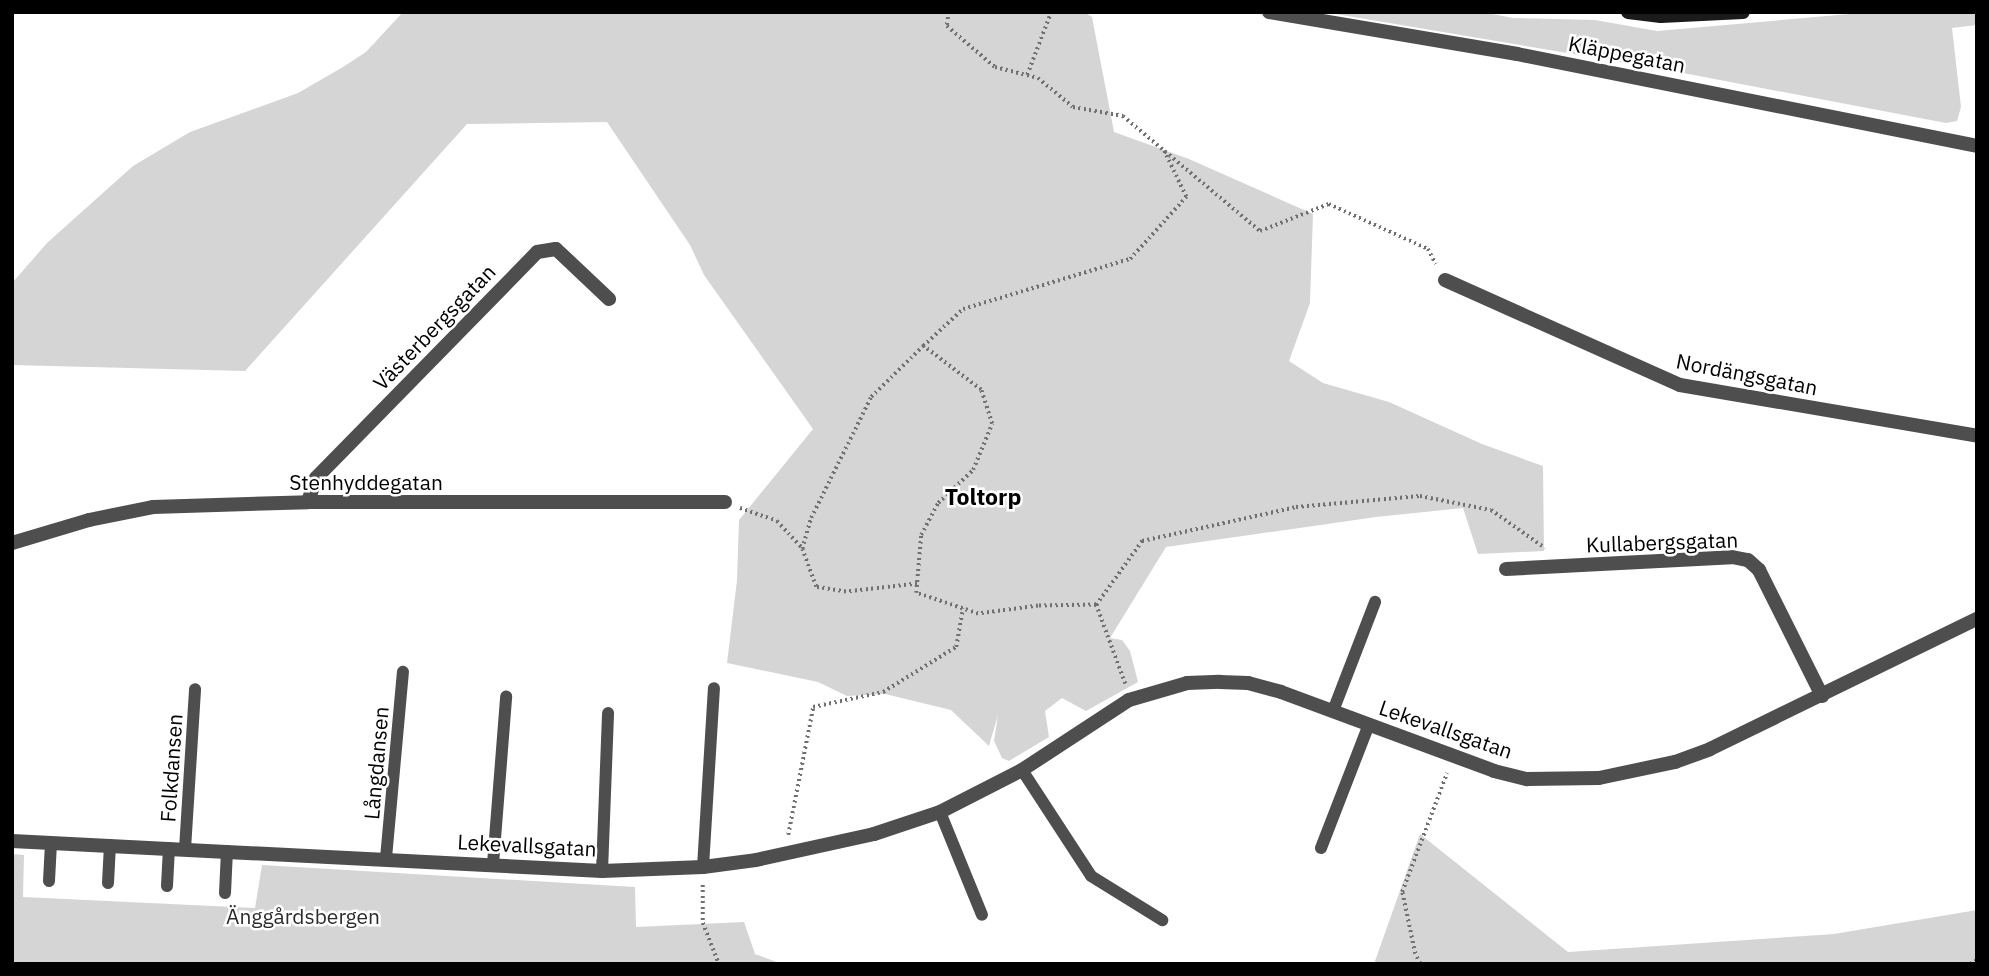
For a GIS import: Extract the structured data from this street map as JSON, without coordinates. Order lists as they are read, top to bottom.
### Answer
{
  "streets": {
    "street": [
      "Kläppegatan",
      "Västerbergsgatan",
      "Nordängsgatan",
      "Stenhyddegatan",
      "Kullabergsgatan",
      "Lekevallsgatan"
    ],
    "lane": ["Långdansen", "Folkdansen"]
  },
  "crossings": [
    ["Västerbergsgatan", "Stenhyddegatan"],
    ["Kullabergsgatan", "Lekevallsgatan"],
    ["Lekevallsgatan", "Långdansen"],
    ["Lekevallsgatan", "Folkdansen"]
  ],
  "districts": ["Toltorp"],
  "parks": ["Änggårdsbergen"]
}
